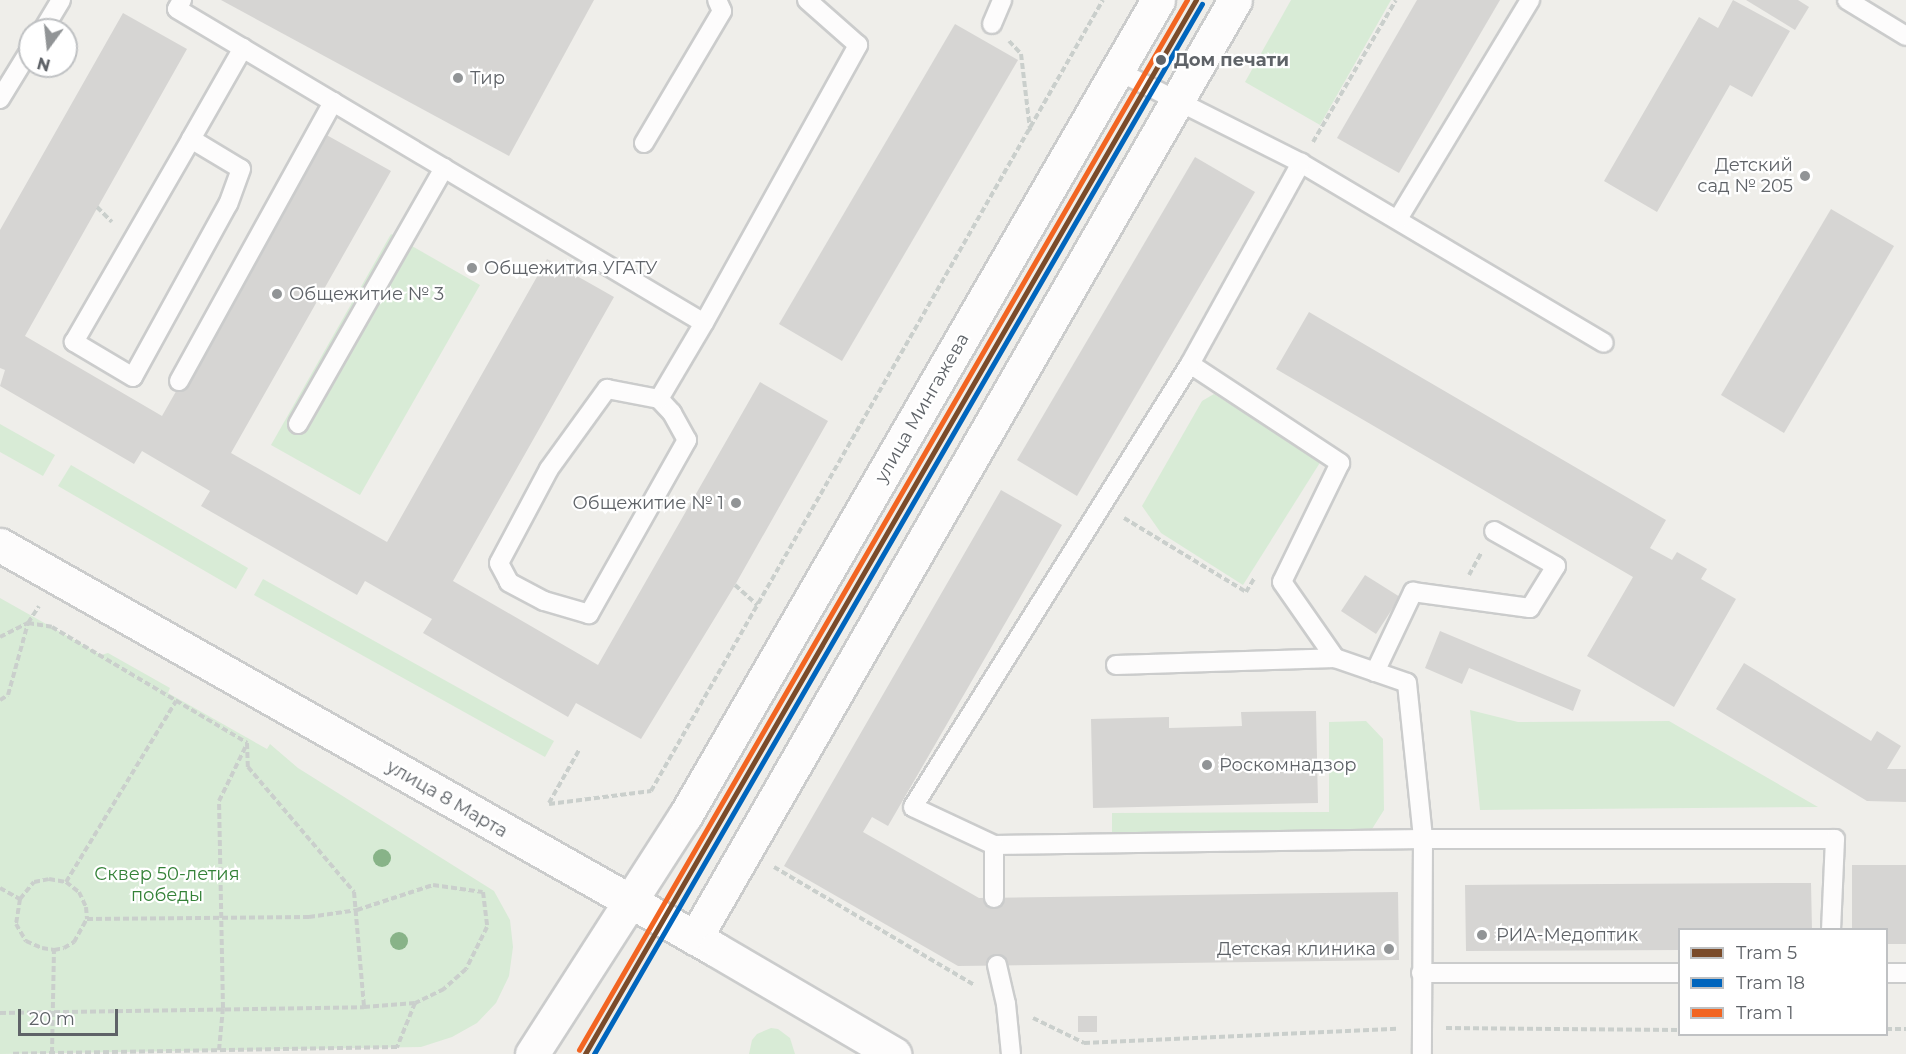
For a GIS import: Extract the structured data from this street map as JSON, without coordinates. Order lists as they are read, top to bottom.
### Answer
{
  "streets": {
    "street": ["улица Мингажева", "улица 8 Марта"]
  },
  "crossings": [
    ["улица Мингажева", "улица 8 Марта"]
  ],
  "parks": ["Сквер 50-летия победы"],
  "places": [
    "Дом печати",
    "Тир",
    "Детский сад № 205",
    "Общежития УГАТУ",
    "Общежитие № 3",
    "Общежитие № 1",
    "Роскомнадзор",
    "РИА-Медоптик",
    "Детская клиника"
  ],
  "lines": ["tram line 5", "tram line 1", "tram line 18"],
  "legend": ["Tram 5", "Tram 18", "Tram 1"],
  "scale_bar": "20 m",
  "north": "bottom"
}
